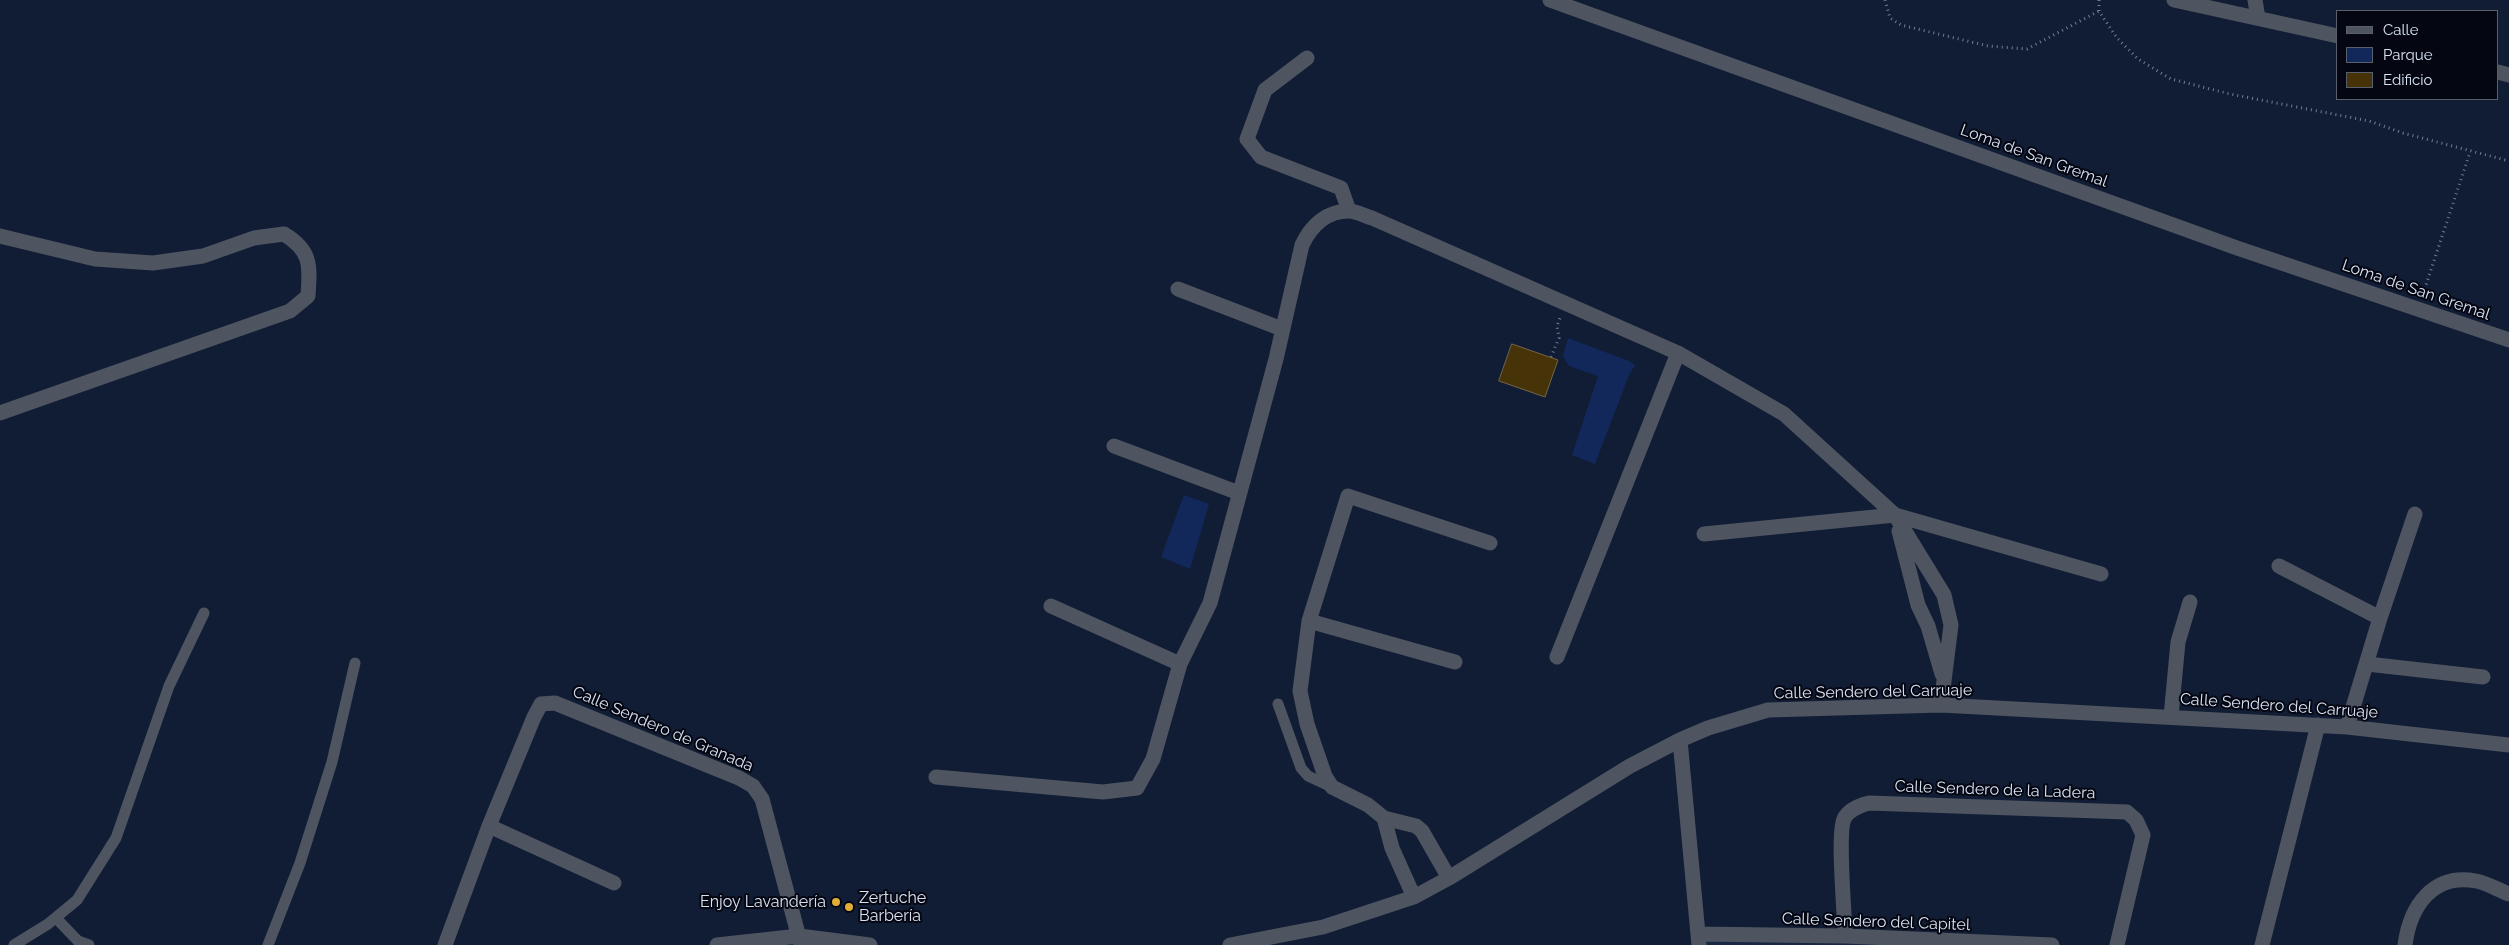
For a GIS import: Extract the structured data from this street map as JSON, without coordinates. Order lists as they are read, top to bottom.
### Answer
{
  "streets": {
    "street": [
      "Loma de San Gremal",
      "Calle Sendero del Carruaje",
      "Calle Sendero de Granada",
      "Calle Sendero de la Ladera",
      "Calle Sendero del Capitel"
    ]
  },
  "crossings": [
    ["Calle Sendero de la Ladera", "Calle Sendero del Capitel"]
  ],
  "places": ["Enjoy Lavandería", "Zertuche Barbería"],
  "legend": ["Calle", "Parque", "Edificio"]
}
